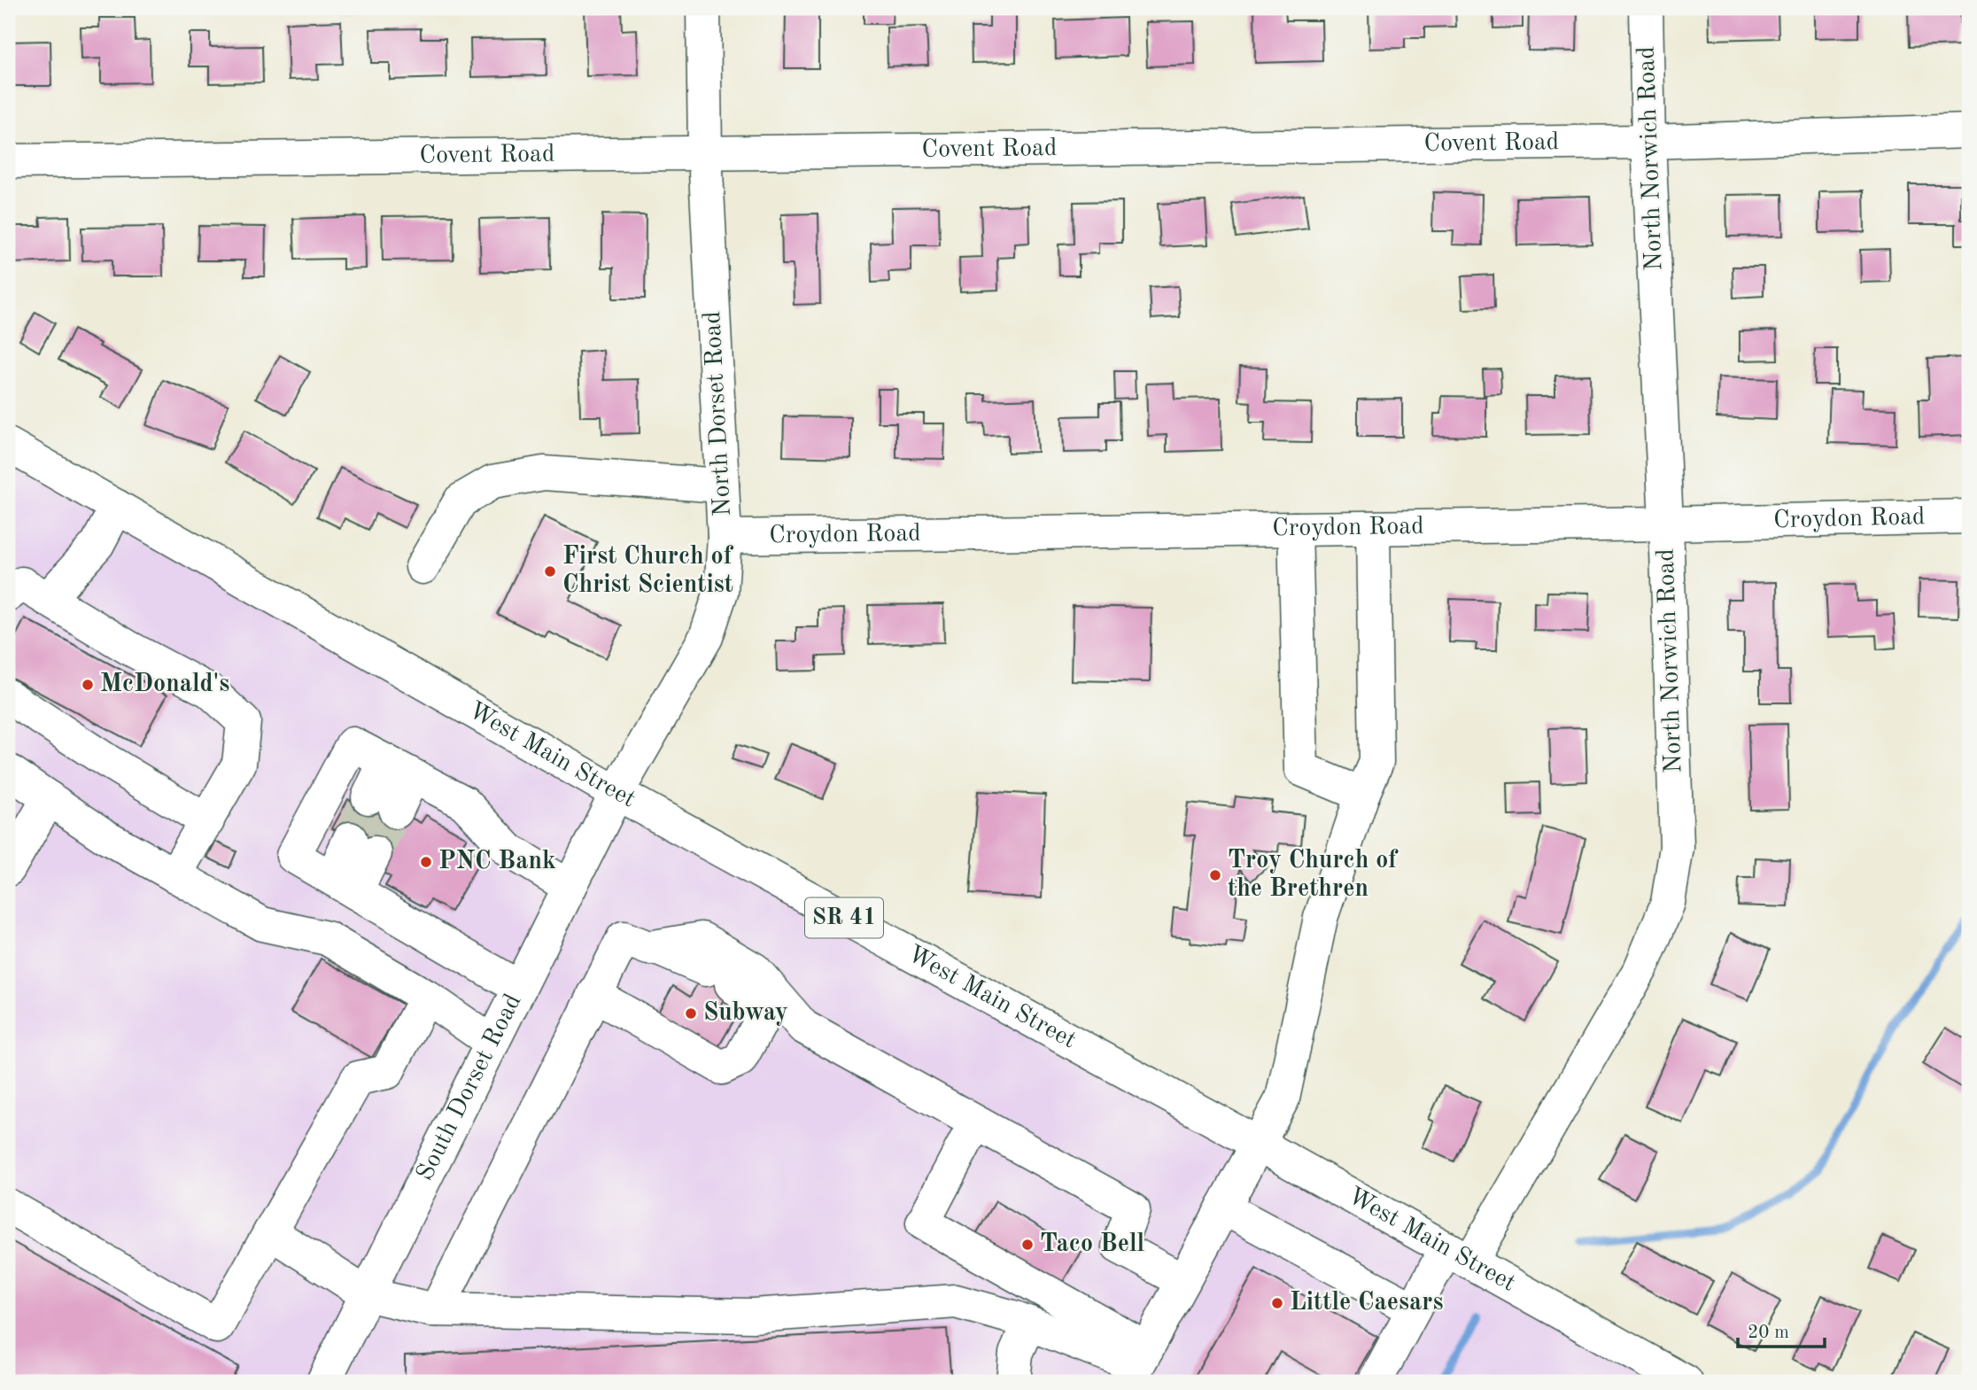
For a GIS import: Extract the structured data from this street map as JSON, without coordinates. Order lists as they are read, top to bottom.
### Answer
{
  "streets": {
    "street": [
      "Covent Road",
      "North Norwich Road",
      "North Dorset Road",
      "Croydon Road",
      "West Main Street",
      "SR 41",
      "South Dorset Road"
    ]
  },
  "crossings": [
    ["Covent Road", "North Norwich Road"],
    ["Covent Road", "North Dorset Road"],
    ["North Norwich Road", "Croydon Road"],
    ["North Norwich Road", "West Main Street"],
    ["North Dorset Road", "Croydon Road"],
    ["North Dorset Road", "West Main Street"],
    ["North Dorset Road", "South Dorset Road"],
    ["West Main Street", "South Dorset Road"]
  ],
  "places": [
    "First Church of Christ Scientist",
    "McDonald's",
    "PNC Bank",
    "Troy Church of the Brethren",
    "Subway",
    "Taco Bell",
    "Little Caesars"
  ],
  "scale_bar": "20 m"
}
